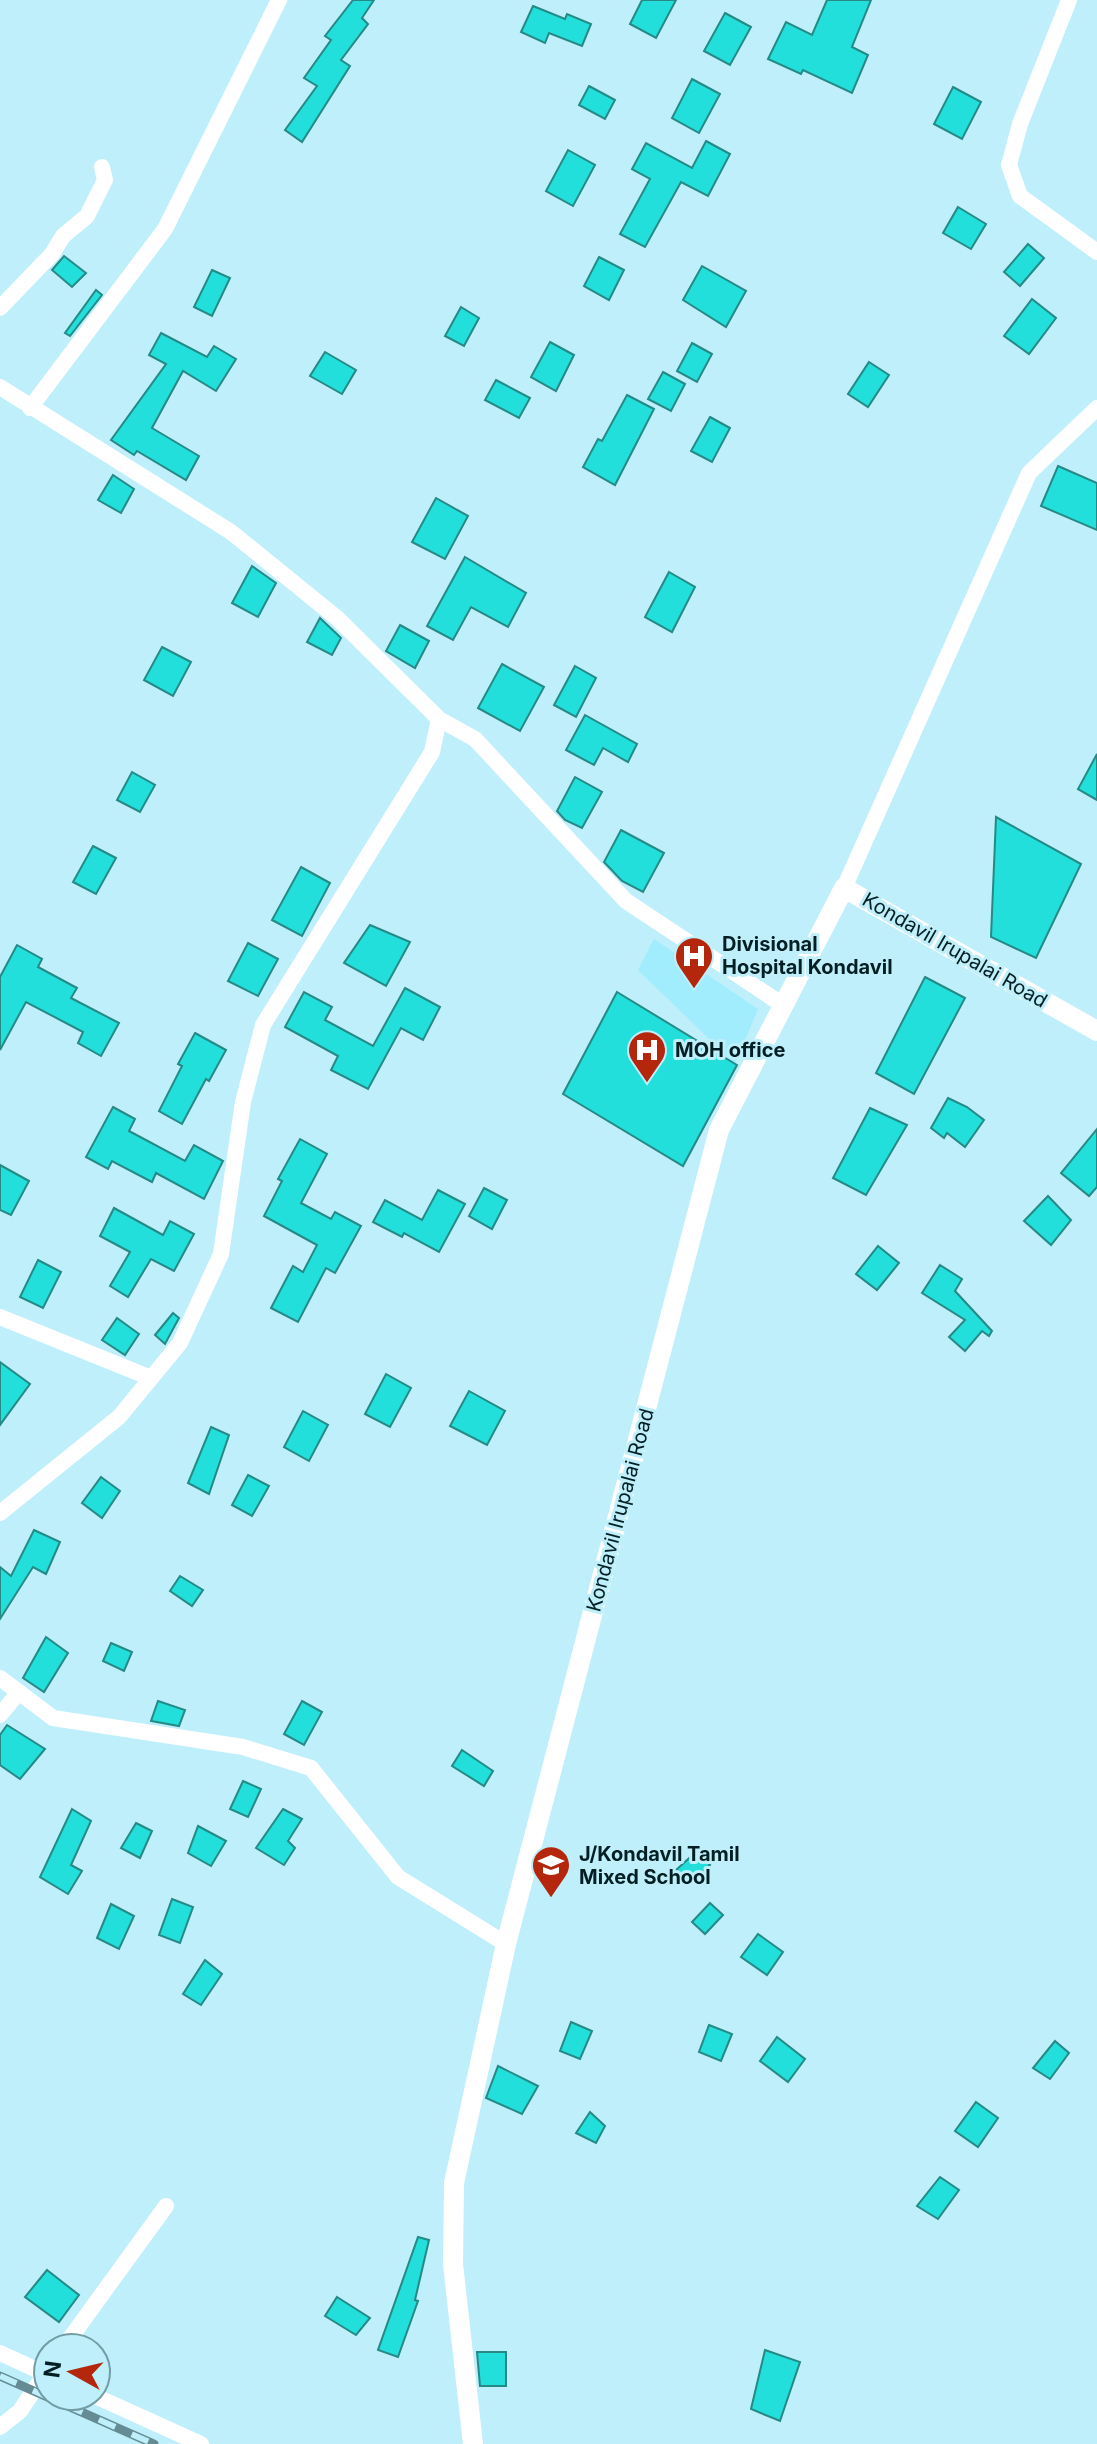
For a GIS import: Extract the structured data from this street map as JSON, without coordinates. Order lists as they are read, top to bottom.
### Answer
{
  "streets": {
    "street": ["Kondavil Irupalai Road"]
  },
  "places": {
    "hospital": ["Divisional Hospital Kondavil", "MOH office"],
    "school or university": ["J/Kondavil Tamil Mixed School"]
  },
  "north": "left"
}
